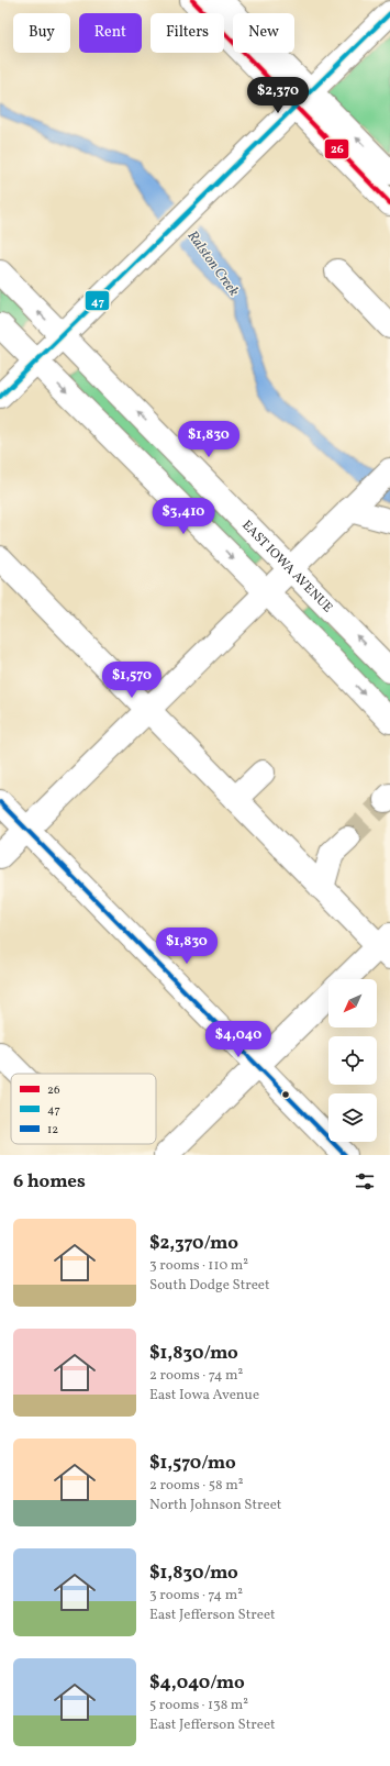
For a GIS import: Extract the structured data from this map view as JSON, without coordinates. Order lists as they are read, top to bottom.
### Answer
{
  "streets": {
    "street": ["EAST IOWA AVENUE"]
  },
  "water": ["Ralston Creek"],
  "lines": ["transit line 26", "transit line 47", "transit line 12"],
  "legend": ["26", "47", "12"],
  "north": "bottom left",
  "page": {
    "chip": [
      "Buy",
      "Rent",
      "Filters",
      "New"
    ],
    "price": [
      "$2,370",
      "$1,830",
      "$3,410",
      "$1,570",
      "$1,830",
      "$4,040"
    ],
    "heading": "6 homes",
    "list": [
      {
        "name": "$2,370/mo",
        "note": "3 rooms · 110 m² · South Dodge Street"
      },
      {
        "name": "$1,830/mo",
        "note": "2 rooms · 74 m² · East Iowa Avenue"
      },
      {
        "name": "$1,570/mo",
        "note": "2 rooms · 58 m² · North Johnson Street"
      },
      {
        "name": "$1,830/mo",
        "note": "3 rooms · 74 m² · East Jefferson Street"
      },
      {
        "name": "$4,040/mo",
        "note": "5 rooms · 138 m² · East Jefferson Street"
      }
    ]
  }
}
